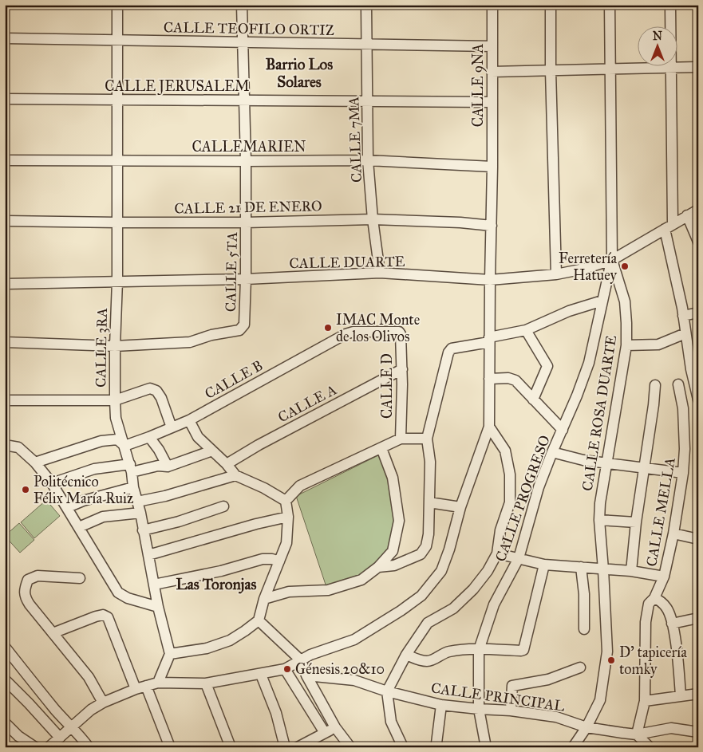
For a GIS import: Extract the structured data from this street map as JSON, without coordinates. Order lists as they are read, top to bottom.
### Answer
{
  "streets": {
    "street": [
      "CALLE TEOFILO ORTIZ",
      "CALLE 9NA",
      "CALLE JERUSALEM",
      "CALLE 7MA",
      "CALLEMARIEN",
      "CALLE 21 DE ENERO",
      "CALLE DUARTE",
      "CALLE 5TA",
      "CALLE 3RA",
      "CALLE B",
      "CALLE D",
      "CALLE A",
      "CALLE ROSA DUARTE",
      "CALLE PROGRESO",
      "CALLE MELLA",
      "CALLE PRINCIPAL"
    ]
  },
  "crossings": [
    ["CALLE TEOFILO ORTIZ", "CALLE 9NA"],
    ["CALLE TEOFILO ORTIZ", "CALLE 7MA"],
    ["CALLE TEOFILO ORTIZ", "CALLE 5TA"],
    ["CALLE TEOFILO ORTIZ", "CALLE 3RA"],
    ["CALLE 9NA", "CALLE JERUSALEM"],
    ["CALLE 9NA", "CALLEMARIEN"],
    ["CALLE 9NA", "CALLE 21 DE ENERO"],
    ["CALLE 9NA", "CALLE DUARTE"],
    ["CALLE JERUSALEM", "CALLE 7MA"],
    ["CALLE JERUSALEM", "CALLE 5TA"],
    ["CALLE JERUSALEM", "CALLE 3RA"],
    ["CALLE 7MA", "CALLEMARIEN"],
    ["CALLE 7MA", "CALLE 21 DE ENERO"],
    ["CALLE 7MA", "CALLE DUARTE"],
    ["CALLEMARIEN", "CALLE 5TA"],
    ["CALLEMARIEN", "CALLE 3RA"],
    ["CALLE 21 DE ENERO", "CALLE 5TA"],
    ["CALLE 21 DE ENERO", "CALLE 3RA"],
    ["CALLE DUARTE", "CALLE 5TA"],
    ["CALLE DUARTE", "CALLE 3RA"],
    ["CALLE DUARTE", "CALLE ROSA DUARTE"],
    ["CALLE DUARTE", "CALLE PROGRESO"],
    ["CALLE 5TA", "CALLE 3RA"],
    ["CALLE 3RA", "CALLE B"],
    ["CALLE B", "CALLE D"],
    ["CALLE D", "CALLE A"],
    ["CALLE ROSA DUARTE", "CALLE PROGRESO"],
    ["CALLE ROSA DUARTE", "CALLE PRINCIPAL"],
    ["CALLE PROGRESO", "CALLE PRINCIPAL"],
    ["CALLE MELLA", "CALLE PRINCIPAL"]
  ],
  "districts": ["Barrio Los Solares", "Las Toronjas"],
  "places": [
    "Ferretería Hatuey",
    "IMAC Monte de los Olivos",
    "Politécnico Félix María Ruiz",
    "D' tapicería tomky",
    "Génesis 20&10"
  ],
  "north": "top"
}
